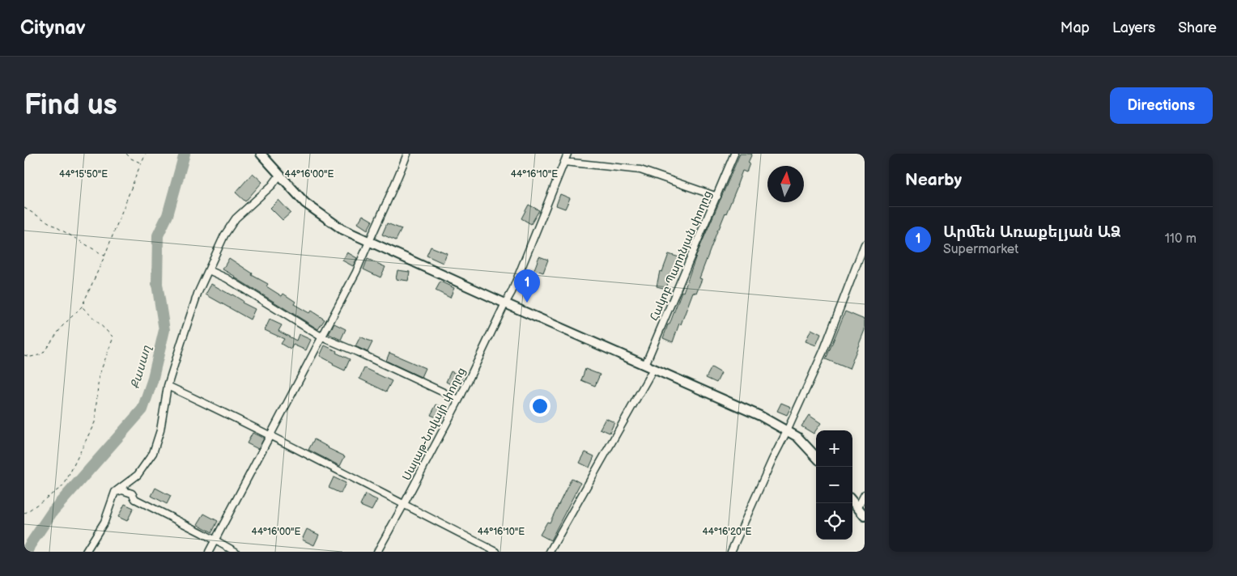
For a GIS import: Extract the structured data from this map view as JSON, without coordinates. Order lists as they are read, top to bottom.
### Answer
{
  "streets": {
    "street": ["Հակոբ Պարոնյան փողոց", "Սայաթ-Նովայի փողոց"]
  },
  "water": ["Քասաղ"],
  "north": "top",
  "page": {
    "header": "Citynav",
    "nav": ["Map", "Layers", "Share"],
    "buttons": "Directions",
    "title": "Find us",
    "heading": "Nearby",
    "list": [
      {
        "mark": "1",
        "name": "Արմեն Առաքելյան ԱՁ",
        "note": "Supermarket",
        "value": "110 m"
      }
    ],
    "pins": "1",
    "map_buttons": ["+", "−"]
  },
  "coordinates": [
    "44°15'50\"E",
    "44°16'00\"E",
    "44°16'10\"E",
    "44°16'20\"E"
  ]
}
